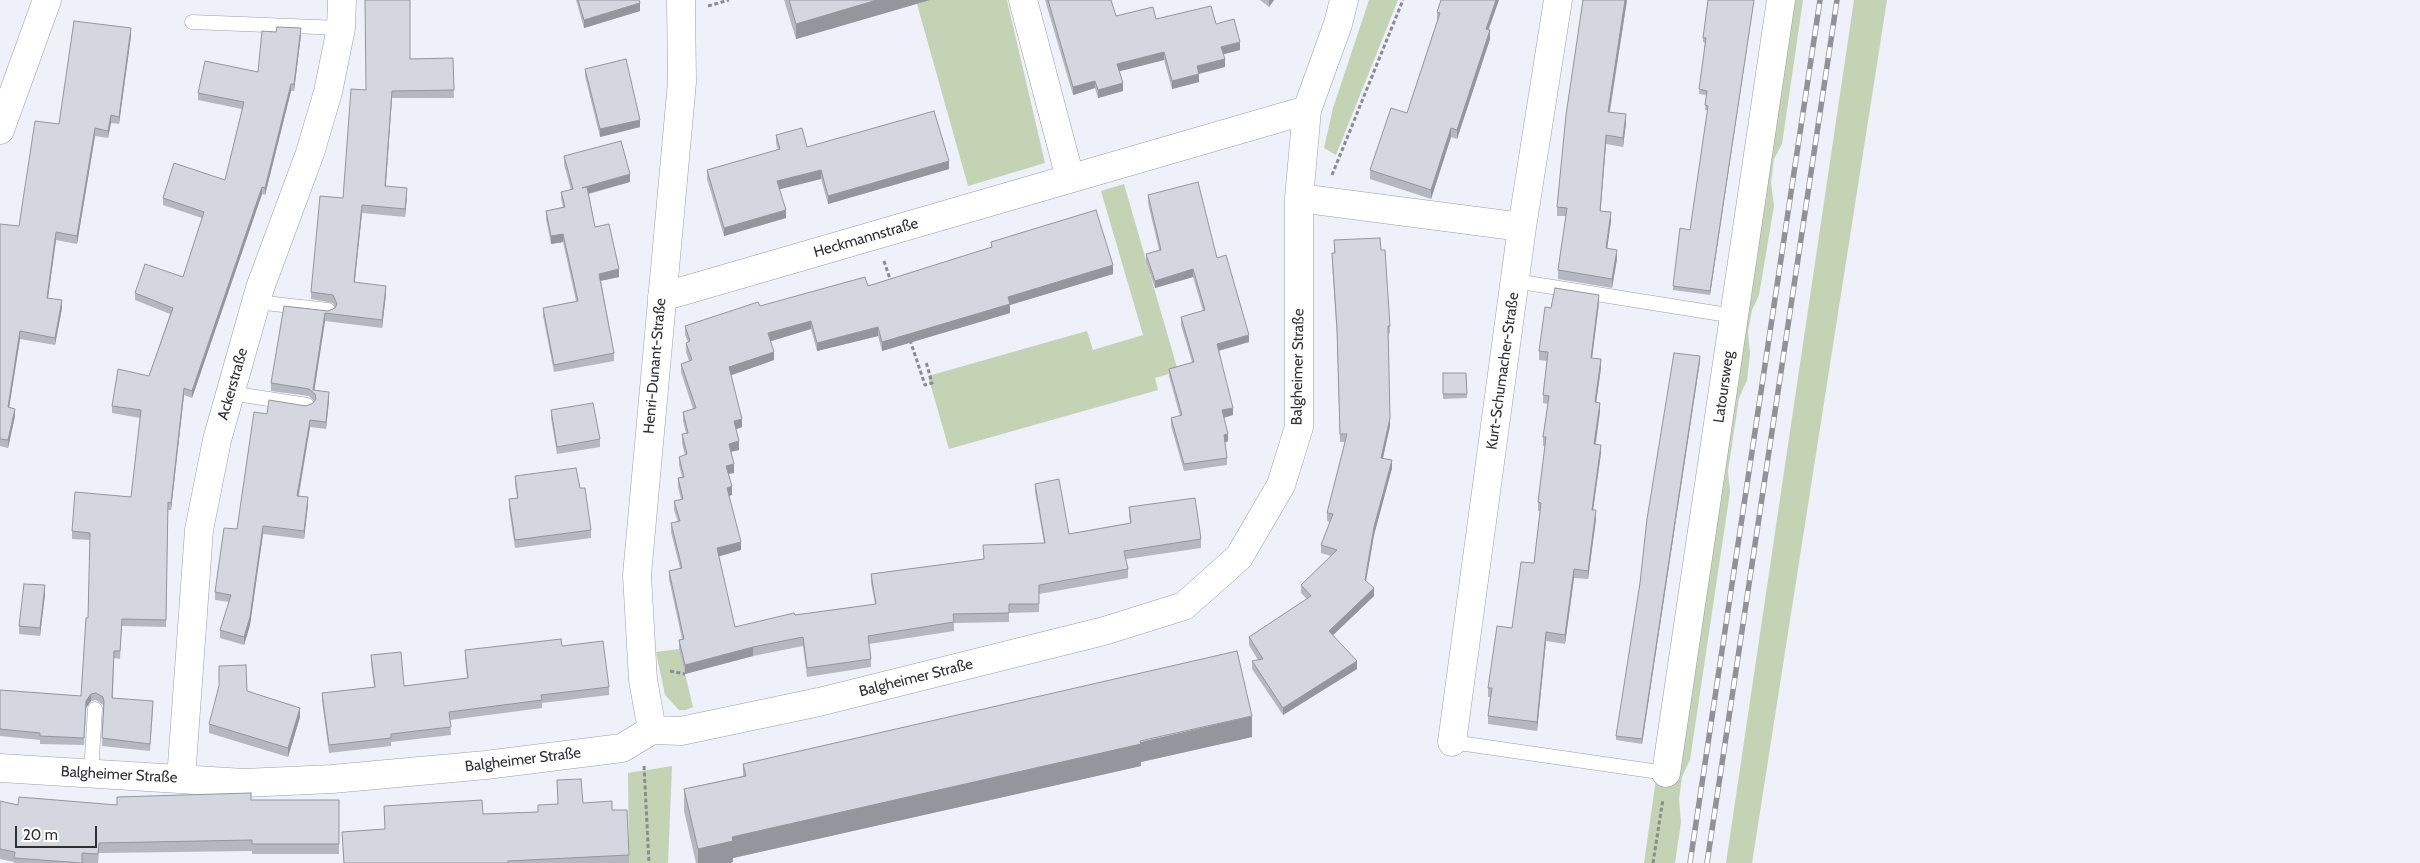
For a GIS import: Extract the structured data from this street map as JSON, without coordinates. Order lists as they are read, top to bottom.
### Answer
{
  "streets": {
    "street": [
      "Heckmannstraße",
      "Henri-Dunant-Straße",
      "Balgheimer Straße",
      "Kurt-Schumacher-Straße",
      "Ackerstraße",
      "Latoursweg"
    ]
  },
  "crossings": [
    ["Heckmannstraße", "Henri-Dunant-Straße"],
    ["Heckmannstraße", "Balgheimer Straße"],
    ["Henri-Dunant-Straße", "Balgheimer Straße"],
    ["Balgheimer Straße", "Ackerstraße"]
  ],
  "scale_bar": "20 m"
}
